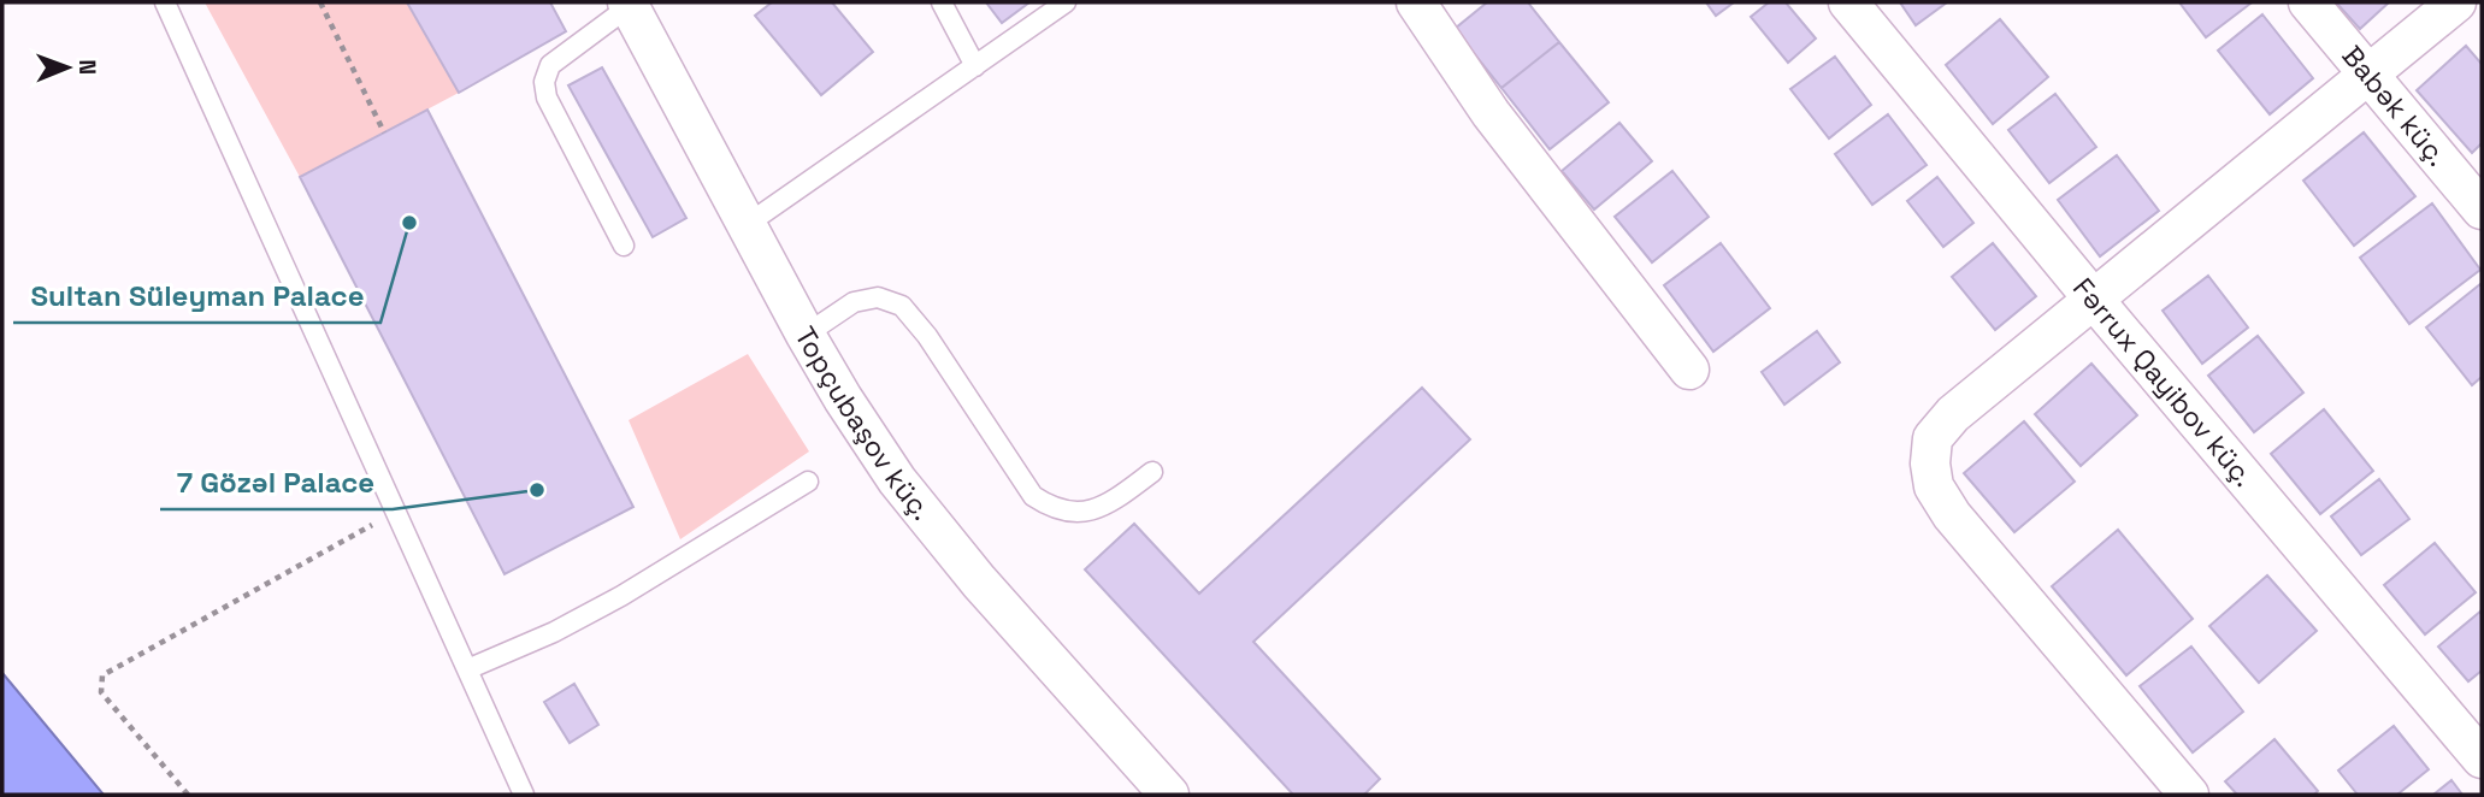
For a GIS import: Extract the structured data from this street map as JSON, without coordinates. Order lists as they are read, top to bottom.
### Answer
{
  "streets": {
    "street": ["Babək küç.", "Fərrux Qayibov küç.", "Topçubaşov küç."]
  },
  "places": ["Sultan Süleyman Palace", "7 Gözəl Palace"],
  "north": "right"
}
